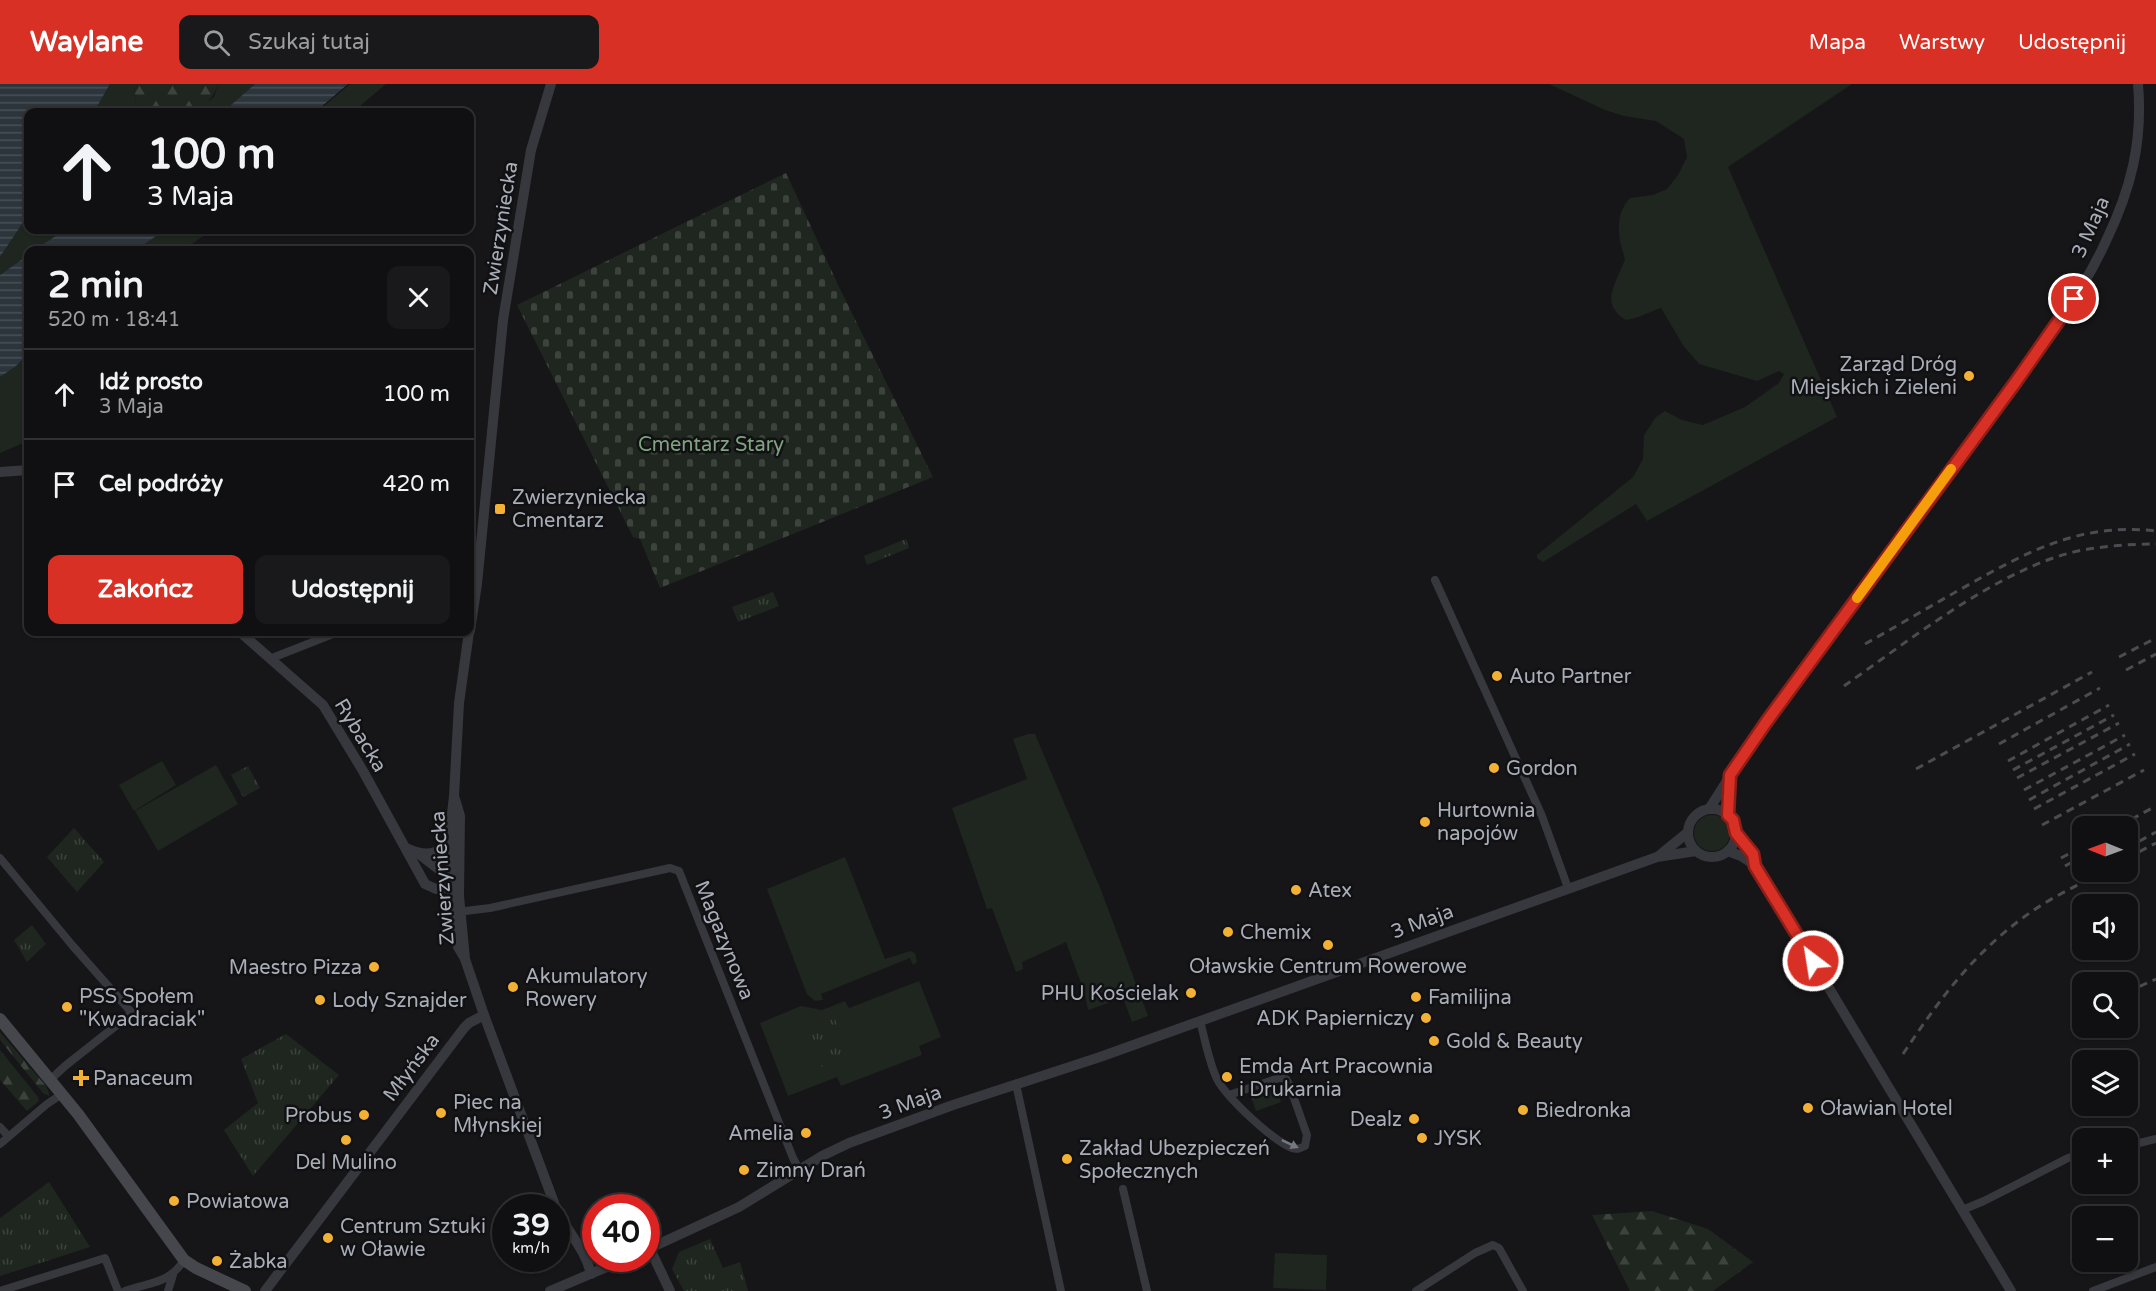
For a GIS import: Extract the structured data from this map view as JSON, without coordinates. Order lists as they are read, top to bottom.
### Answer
{
  "streets": {
    "street": [
      "3 Maja",
      "Zwierzyniecka",
      "Rybacka",
      "Magazynowa",
      "Młyńska"
    ]
  },
  "crossings": [
    ["3 Maja", "Magazynowa"],
    ["Zwierzyniecka", "Rybacka"],
    ["Zwierzyniecka", "Magazynowa"],
    ["Zwierzyniecka", "Młyńska"]
  ],
  "parks": ["Cmentarz Stary"],
  "places": {
    "other": [
      "Zarząd Dróg Miejskich i Zieleni",
      "Auto Partner",
      "Gordon",
      "Hurtownia napojów",
      "Atex",
      "Chemix",
      "Oławskie Centrum Rowerowe",
      "Maestro Pizza",
      "Akumulatory Rowery",
      "PHU Kościelak",
      "Familijna",
      "Lody Sznajder",
      "PSS Społem \"Kwadraciak\"",
      "ADK Papierniczy",
      "Gold & Beauty",
      "Emda Art Pracownia i Drukarnia",
      "Oławian Hotel",
      "Biedronka",
      "Piec na Młynskiej",
      "Probus",
      "Dealz",
      "Amelia",
      "JYSK",
      "Del Mulino",
      "Zakład Ubezpieczeń Społecznych",
      "Zimny Drań",
      "Powiatowa",
      "Centrum Sztuki w Oławie",
      "Żabka"
    ],
    "transit": ["Zwierzyniecka Cmentarz"],
    "health": ["Panaceum"]
  },
  "north": "left",
  "page": {
    "header": "Waylane",
    "search": "Szukaj tutaj",
    "nav": ["Mapa", "Warstwy", "Udostępnij"],
    "turn": ["100 m", "3 Maja"],
    "heading": ["2 min", "520 m · 18:41"],
    "list": [
      {
        "name": "Idź prosto",
        "note": "3 Maja",
        "value": "100 m"
      },
      {
        "name": "Cel podróży",
        "value": "420 m"
      }
    ],
    "buttons": ["Zakończ", "Udostępnij"],
    "map_buttons": ["+", "−"],
    "speed": "39 km/h",
    "limit": "40"
  }
}
